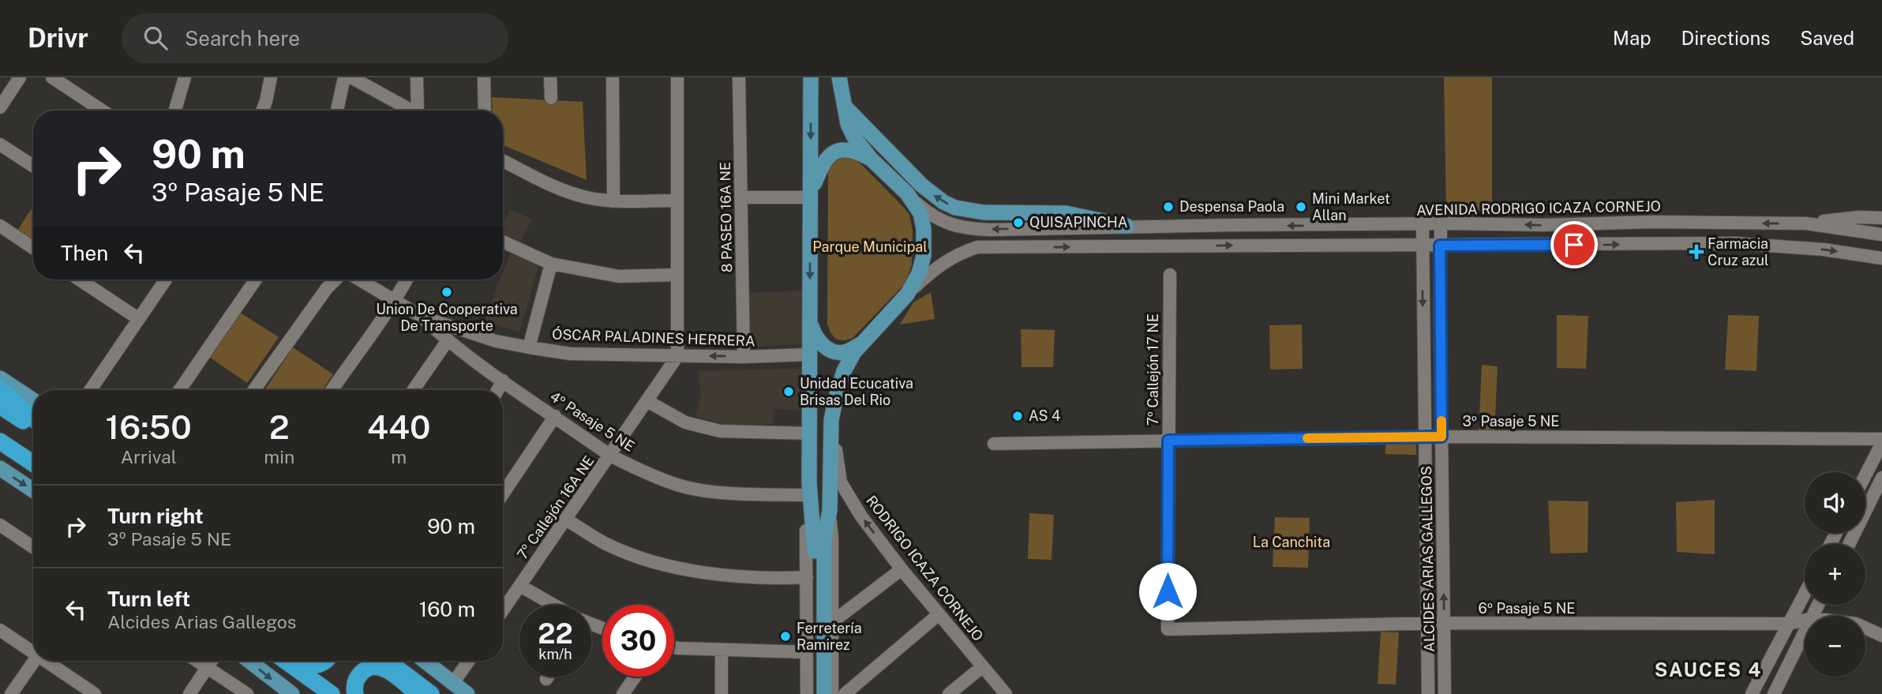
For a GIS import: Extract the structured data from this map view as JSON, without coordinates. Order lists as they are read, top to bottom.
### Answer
{
  "streets": {
    "street": [
      "AVENIDA RODRIGO ICAZA CORNEJO",
      "8 PASEO 16A NE",
      "ÓSCAR PALADINES HERRERA",
      "7º Callejón 17 NE",
      "4º Pasaje 5 NE",
      "3º Pasaje 5 NE",
      "7º Callejón 16A NE",
      "ALCIDES ARIAS GALLEGOS",
      "RODRIGO ICAZA CORNEJO",
      "6º Pasaje 5 NE"
    ]
  },
  "crossings": [
    ["AVENIDA RODRIGO ICAZA CORNEJO", "ALCIDES ARIAS GALLEGOS"],
    ["8 PASEO 16A NE", "ÓSCAR PALADINES HERRERA"],
    ["ÓSCAR PALADINES HERRERA", "4º Pasaje 5 NE"],
    ["ÓSCAR PALADINES HERRERA", "7º Callejón 16A NE"],
    ["7º Callejón 17 NE", "3º Pasaje 5 NE"],
    ["7º Callejón 17 NE", "6º Pasaje 5 NE"],
    ["4º Pasaje 5 NE", "7º Callejón 16A NE"],
    ["3º Pasaje 5 NE", "ALCIDES ARIAS GALLEGOS"],
    ["ALCIDES ARIAS GALLEGOS", "6º Pasaje 5 NE"]
  ],
  "districts": ["SAUCES 4"],
  "parks": ["Parque Municipal", "La Canchita"],
  "places": {
    "other": [
      "Despensa Paola",
      "Mini Market Allan",
      "QUISAPINCHA",
      "Union De Cooperativa De Transporte",
      "Unidad Ecucativa Brisas Del Rio",
      "AS 4",
      "Ferretería Ramirez"
    ],
    "health": ["Farmacia Cruz azul"]
  },
  "page": {
    "header": "Drivr",
    "search": "Search here",
    "nav": ["Map", "Directions", "Saved"],
    "turn": ["90 m", "3º Pasaje 5 NE"],
    "then": "Then",
    "eta": [
      "16:50",
      "Arrival",
      "2",
      "min",
      "440",
      "m"
    ],
    "map_buttons": ["+", "−"],
    "list": [
      {
        "name": "Turn right",
        "note": "3º Pasaje 5 NE",
        "value": "90 m"
      },
      {
        "name": "Turn left",
        "note": "Alcides Arias Gallegos",
        "value": "160 m"
      }
    ],
    "speed": "22 km/h",
    "limit": "30"
  }
}
